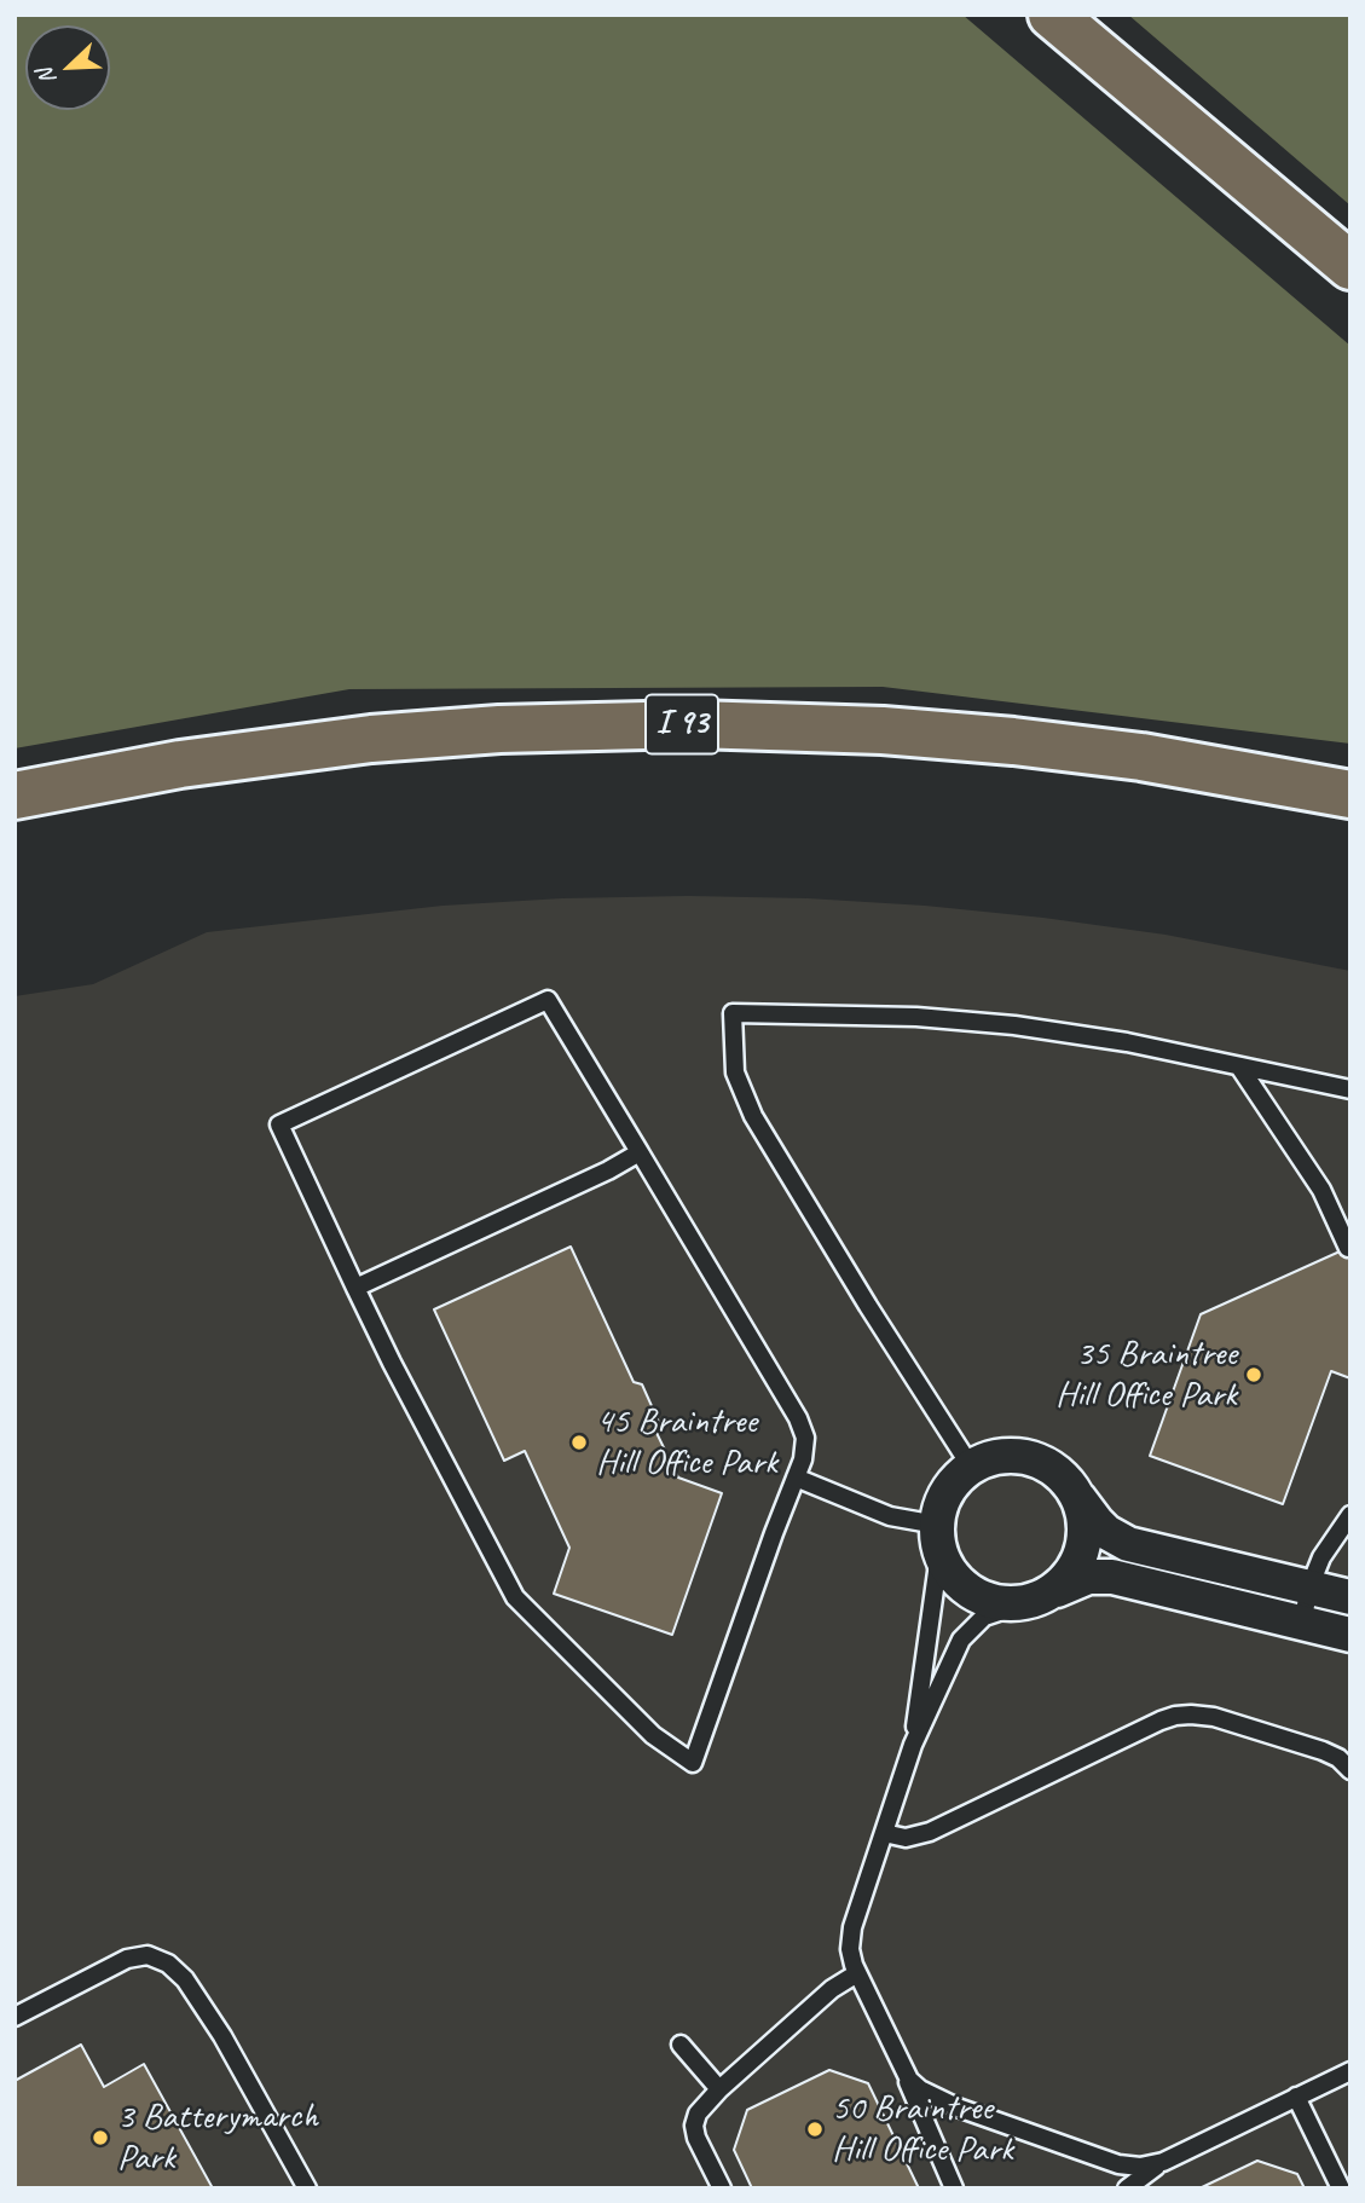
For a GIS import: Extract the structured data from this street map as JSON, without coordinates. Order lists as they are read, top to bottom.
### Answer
{
  "streets": {
    "highway": ["I 93"]
  },
  "places": [
    "35 Braintree Hill Office Park",
    "45 Braintree Hill Office Park",
    "50 Braintree Hill Office Park",
    "3 Batterymarch Park"
  ],
  "north": "bottom left"
}
